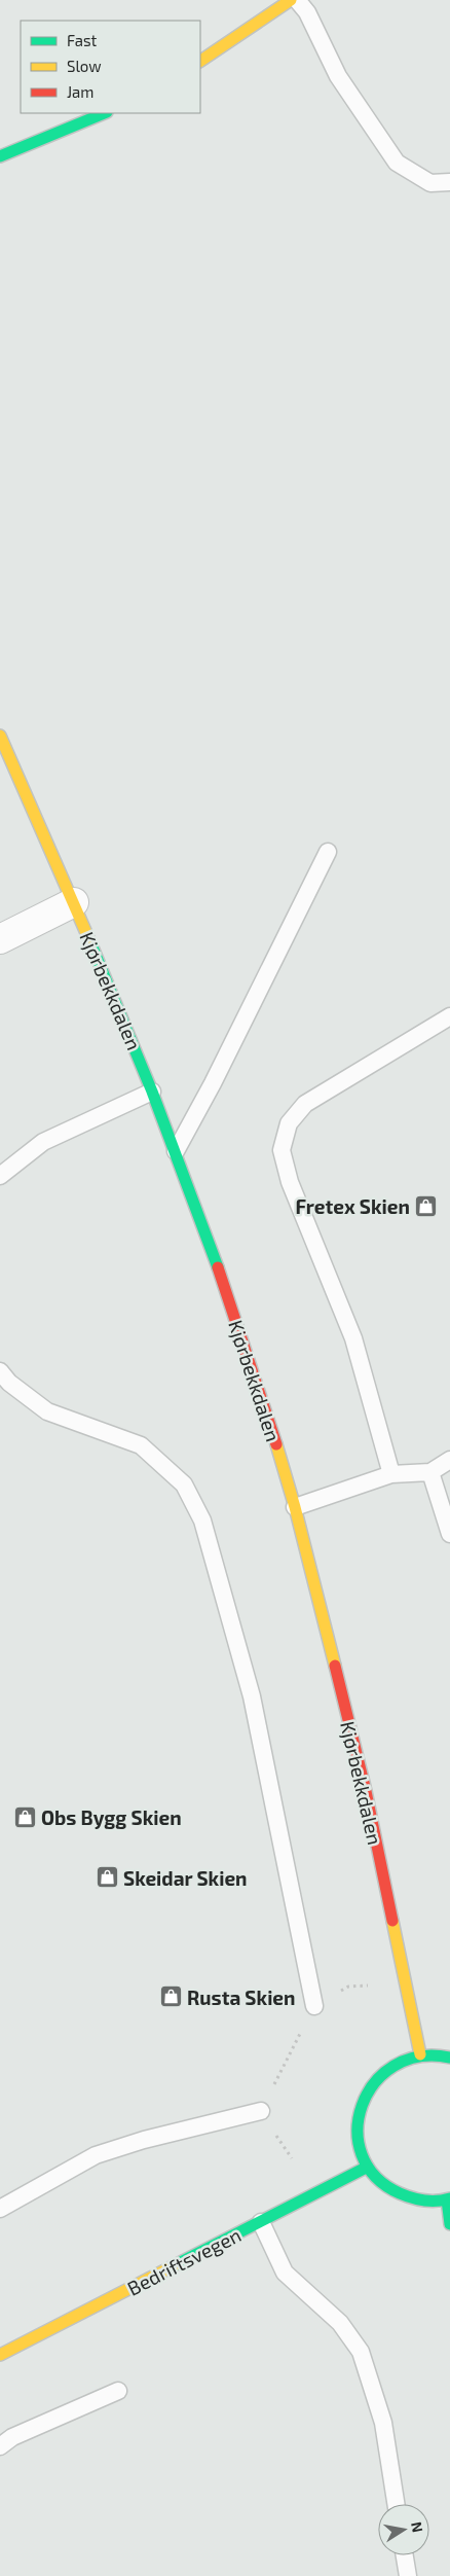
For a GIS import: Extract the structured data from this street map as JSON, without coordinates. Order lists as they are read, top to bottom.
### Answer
{
  "streets": {
    "street": ["Kjørbekkdalen", "Bedriftsvegen"]
  },
  "places": {
    "shop": [
      "Fretex Skien",
      "Obs Bygg Skien",
      "Skeidar Skien",
      "Rusta Skien"
    ]
  },
  "legend": ["Fast", "Slow", "Jam"],
  "north": "right"
}
